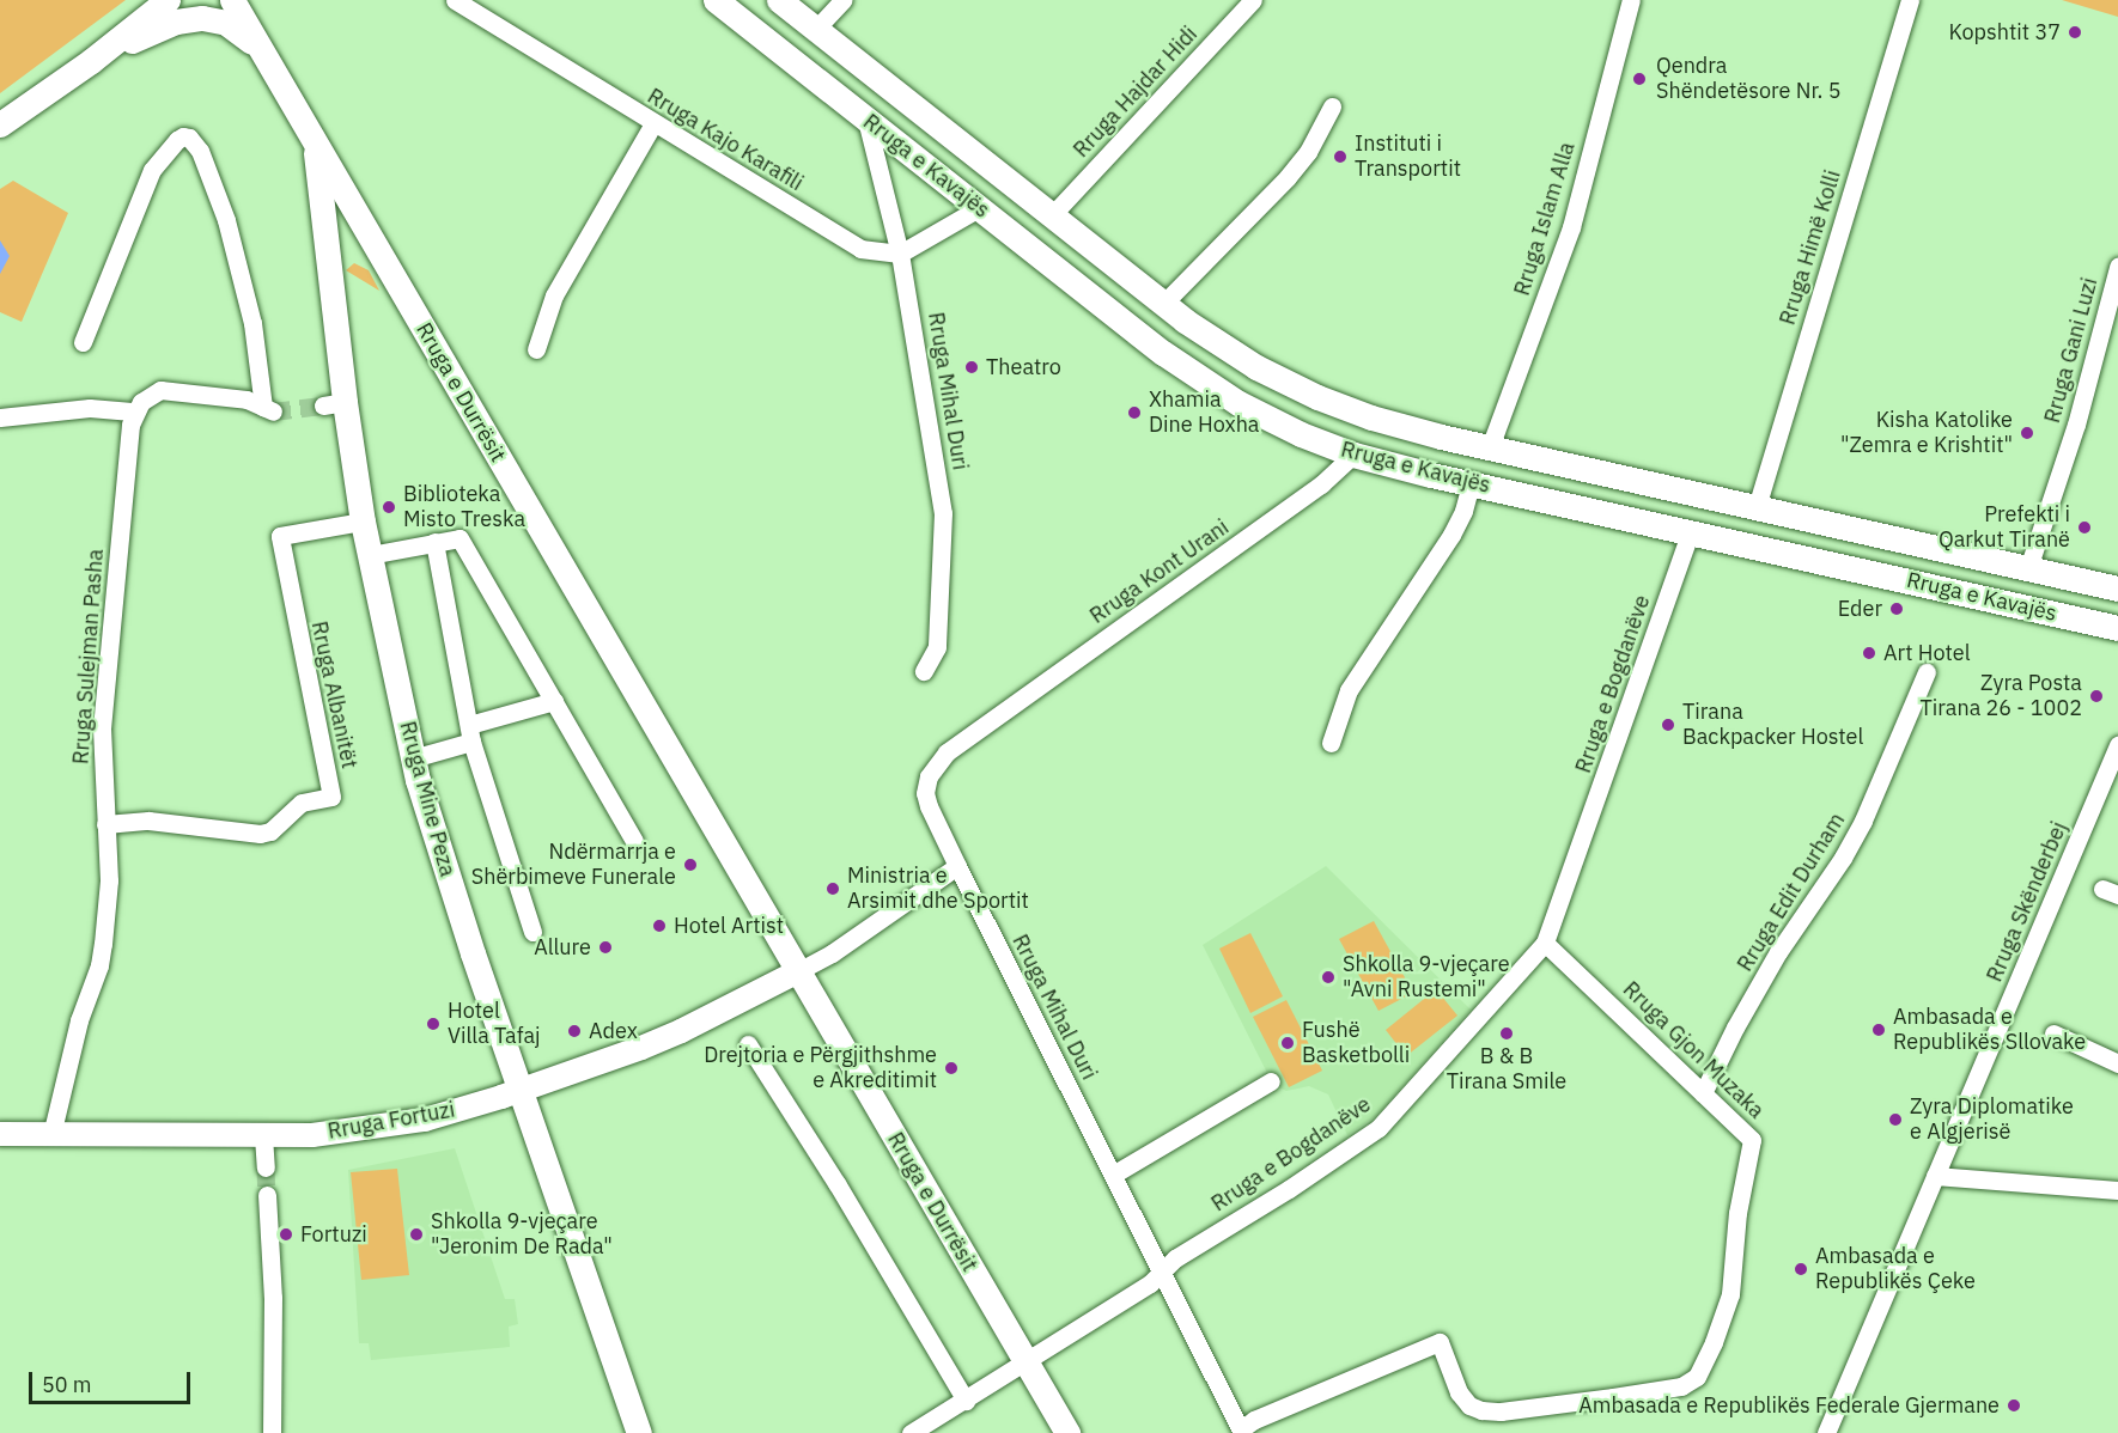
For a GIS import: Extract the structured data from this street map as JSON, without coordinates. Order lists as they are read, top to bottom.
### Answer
{
  "streets": {
    "main road": ["Rruga e Kavajës", "Rruga e Durrësit", "Rruga Mine Peza"],
    "street": [
      "Rruga Hajdar Hidi",
      "Rruga Kajo Karafili",
      "Rruga Islam Alla",
      "Rruga Himë Kolli",
      "Rruga Gani Luzi",
      "Rruga Mihal Duri",
      "Rruga Kont Urani",
      "Rruga Sulejman Pasha",
      "Rruga e Bogdanëve",
      "Rruga Albanitët",
      "Rruga Edit Durham",
      "Rruga Skënderbej",
      "Rruga Gjon Muzaka",
      "Rruga Fortuzi"
    ]
  },
  "crossings": [
    ["Rruga Hajdar Hidi", "Rruga e Kavajës"],
    ["Rruga Kajo Karafili", "Rruga Mihal Duri"],
    ["Rruga e Kavajës", "Rruga Islam Alla"],
    ["Rruga e Kavajës", "Rruga Himë Kolli"],
    ["Rruga e Kavajës", "Rruga Gani Luzi"],
    ["Rruga e Kavajës", "Rruga Mihal Duri"],
    ["Rruga e Kavajës", "Rruga Kont Urani"],
    ["Rruga e Kavajës", "Rruga e Bogdanëve"],
    ["Rruga Mihal Duri", "Rruga Kont Urani"],
    ["Rruga Mihal Duri", "Rruga e Bogdanëve"],
    ["Rruga Mihal Duri", "Rruga Gjon Muzaka"],
    ["Rruga e Durrësit", "Rruga e Bogdanëve"],
    ["Rruga e Durrësit", "Rruga Mine Peza"],
    ["Rruga e Durrësit", "Rruga Fortuzi"],
    ["Rruga Sulejman Pasha", "Rruga Albanitët"],
    ["Rruga Sulejman Pasha", "Rruga Fortuzi"],
    ["Rruga e Bogdanëve", "Rruga Gjon Muzaka"],
    ["Rruga Albanitët", "Rruga Mine Peza"],
    ["Rruga Mine Peza", "Rruga Fortuzi"],
    ["Rruga Edit Durham", "Rruga Gjon Muzaka"]
  ],
  "places": [
    "Kopshtit 37",
    "Qendra Shëndetësore Nr. 5",
    "Instituti i Transportit",
    "Theatro",
    "Xhamia Dine Hoxha",
    "Kisha Katolike \"Zemra e Krishtit\"",
    "Biblioteka Misto Treska",
    "Prefekti i Qarkut Tiranë",
    "Eder",
    "Art Hotel",
    "Zyra Posta Tirana 26 - 1002",
    "Tirana Backpacker Hostel",
    "Ndërmarrja e Shërbimeve Funerale",
    "Ministria e Arsimit dhe Sportit",
    "Hotel Artist",
    "Allure",
    "Shkolla 9-vjeçare \"Avni Rustemi\"",
    "Hotel Villa Tafaj",
    "Ambasada e Republikës Sllovake",
    "Adex",
    "B & B Tirana Smile",
    "Fushë Basketbolli",
    "Drejtoria e Përgjithshme e Akreditimit",
    "Zyra Diplomatike e Algjerisë",
    "Fortuzi",
    "Shkolla 9-vjeçare \"Jeronim De Rada\"",
    "Ambasada e Republikës Çeke",
    "Ambasada e Republikës Federale Gjermane"
  ],
  "scale_bar": "50 m"
}
